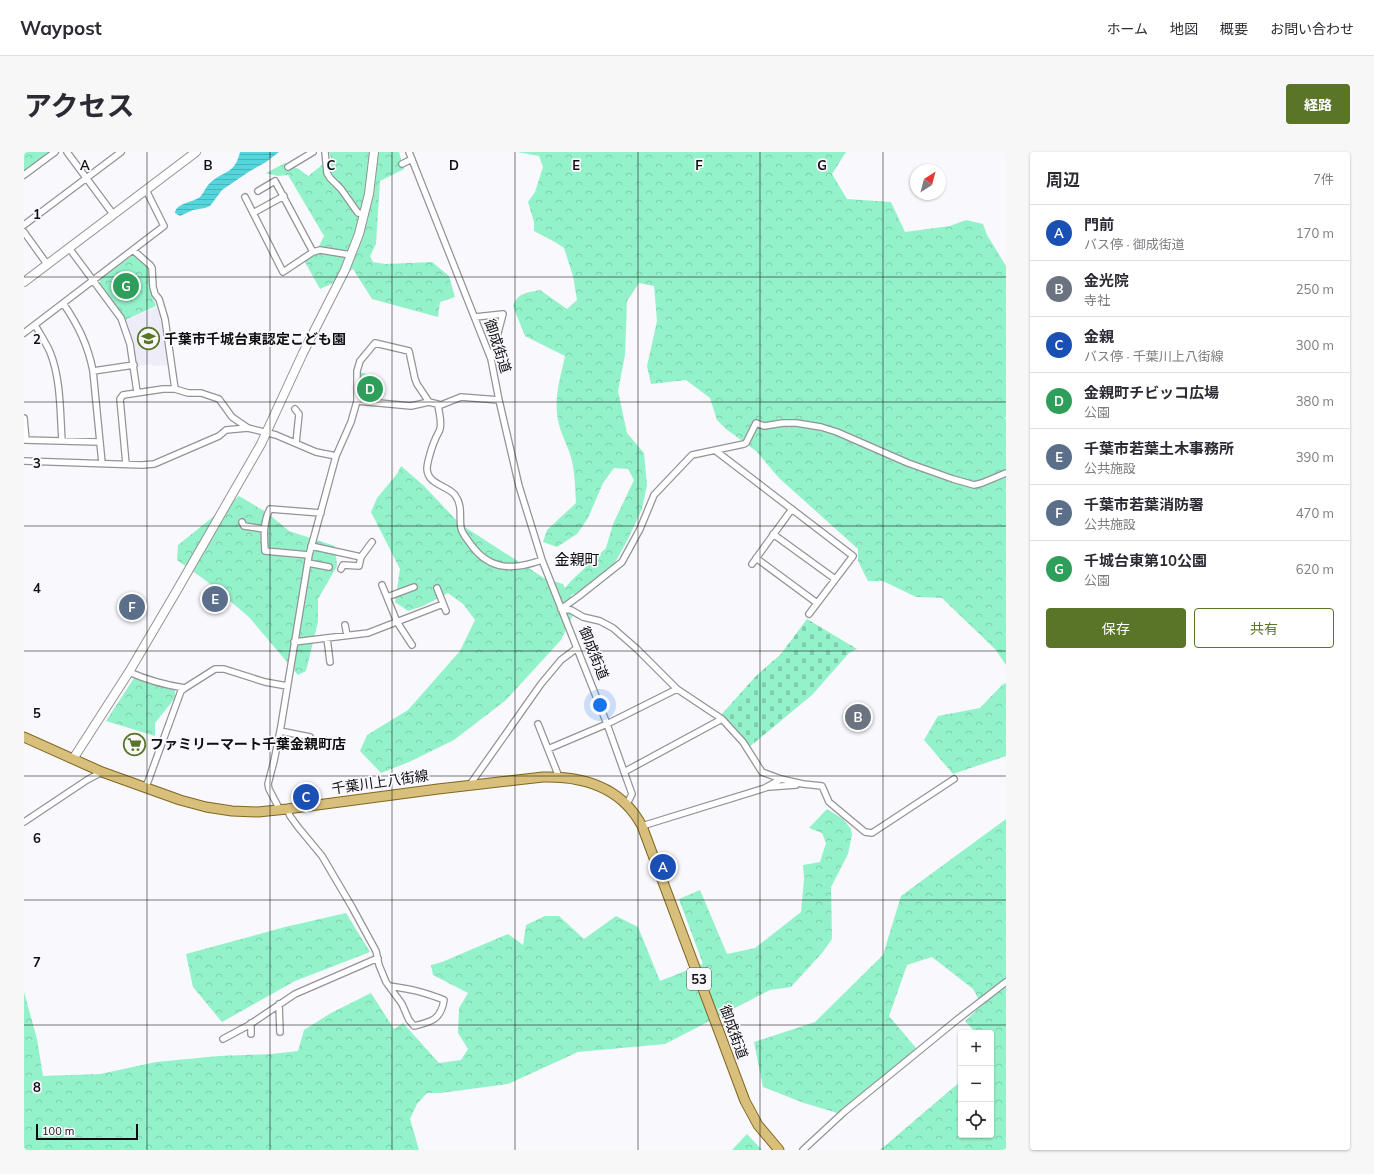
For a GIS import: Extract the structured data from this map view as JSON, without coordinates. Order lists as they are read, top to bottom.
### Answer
{
  "streets": {
    "main road": ["御成街道", "千葉川上八街線", "53"]
  },
  "crossings": [
    ["御成街道", "千葉川上八街線"]
  ],
  "districts": ["金親町"],
  "places": {
    "school or university": ["千葉市千城台東認定こども園"],
    "supermarket": ["ファミリーマート千葉金親町店"]
  },
  "scale_bar": "100 m",
  "north": "top right",
  "page": {
    "header": "Waypost",
    "nav": [
      "ホーム",
      "地図",
      "概要",
      "お問い合わせ"
    ],
    "title": "アクセス",
    "buttons": [
      "経路",
      ["保存", "共有"]
    ],
    "heading": ["周辺", "7件"],
    "list": [
      {
        "mark": "A",
        "name": "門前",
        "note": "バス停 · 御成街道",
        "value": "170 m"
      },
      {
        "mark": "B",
        "name": "金光院",
        "note": "寺社",
        "value": "250 m"
      },
      {
        "mark": "C",
        "name": "金親",
        "note": "バス停 · 千葉川上八街線",
        "value": "300 m"
      },
      {
        "mark": "D",
        "name": "金親町チビッコ広場",
        "note": "公園",
        "value": "380 m"
      },
      {
        "mark": "E",
        "name": "千葉市若葉土木事務所",
        "note": "公共施設",
        "value": "390 m"
      },
      {
        "mark": "F",
        "name": "千葉市若葉消防署",
        "note": "公共施設",
        "value": "470 m"
      },
      {
        "mark": "G",
        "name": "千城台東第10公園",
        "note": "公園",
        "value": "620 m"
      }
    ],
    "pins": [
      "G",
      "D",
      "E",
      "F",
      "B",
      "C",
      "A"
    ],
    "map_buttons": ["+", "−"],
    "scale": "100 m"
  },
  "grid": {
    "columns": [
      "A",
      "B",
      "C",
      "D",
      "E",
      "F",
      "G"
    ],
    "rows": [
      "1",
      "2",
      "3",
      "4",
      "5",
      "6",
      "7",
      "8"
    ]
  }
}
